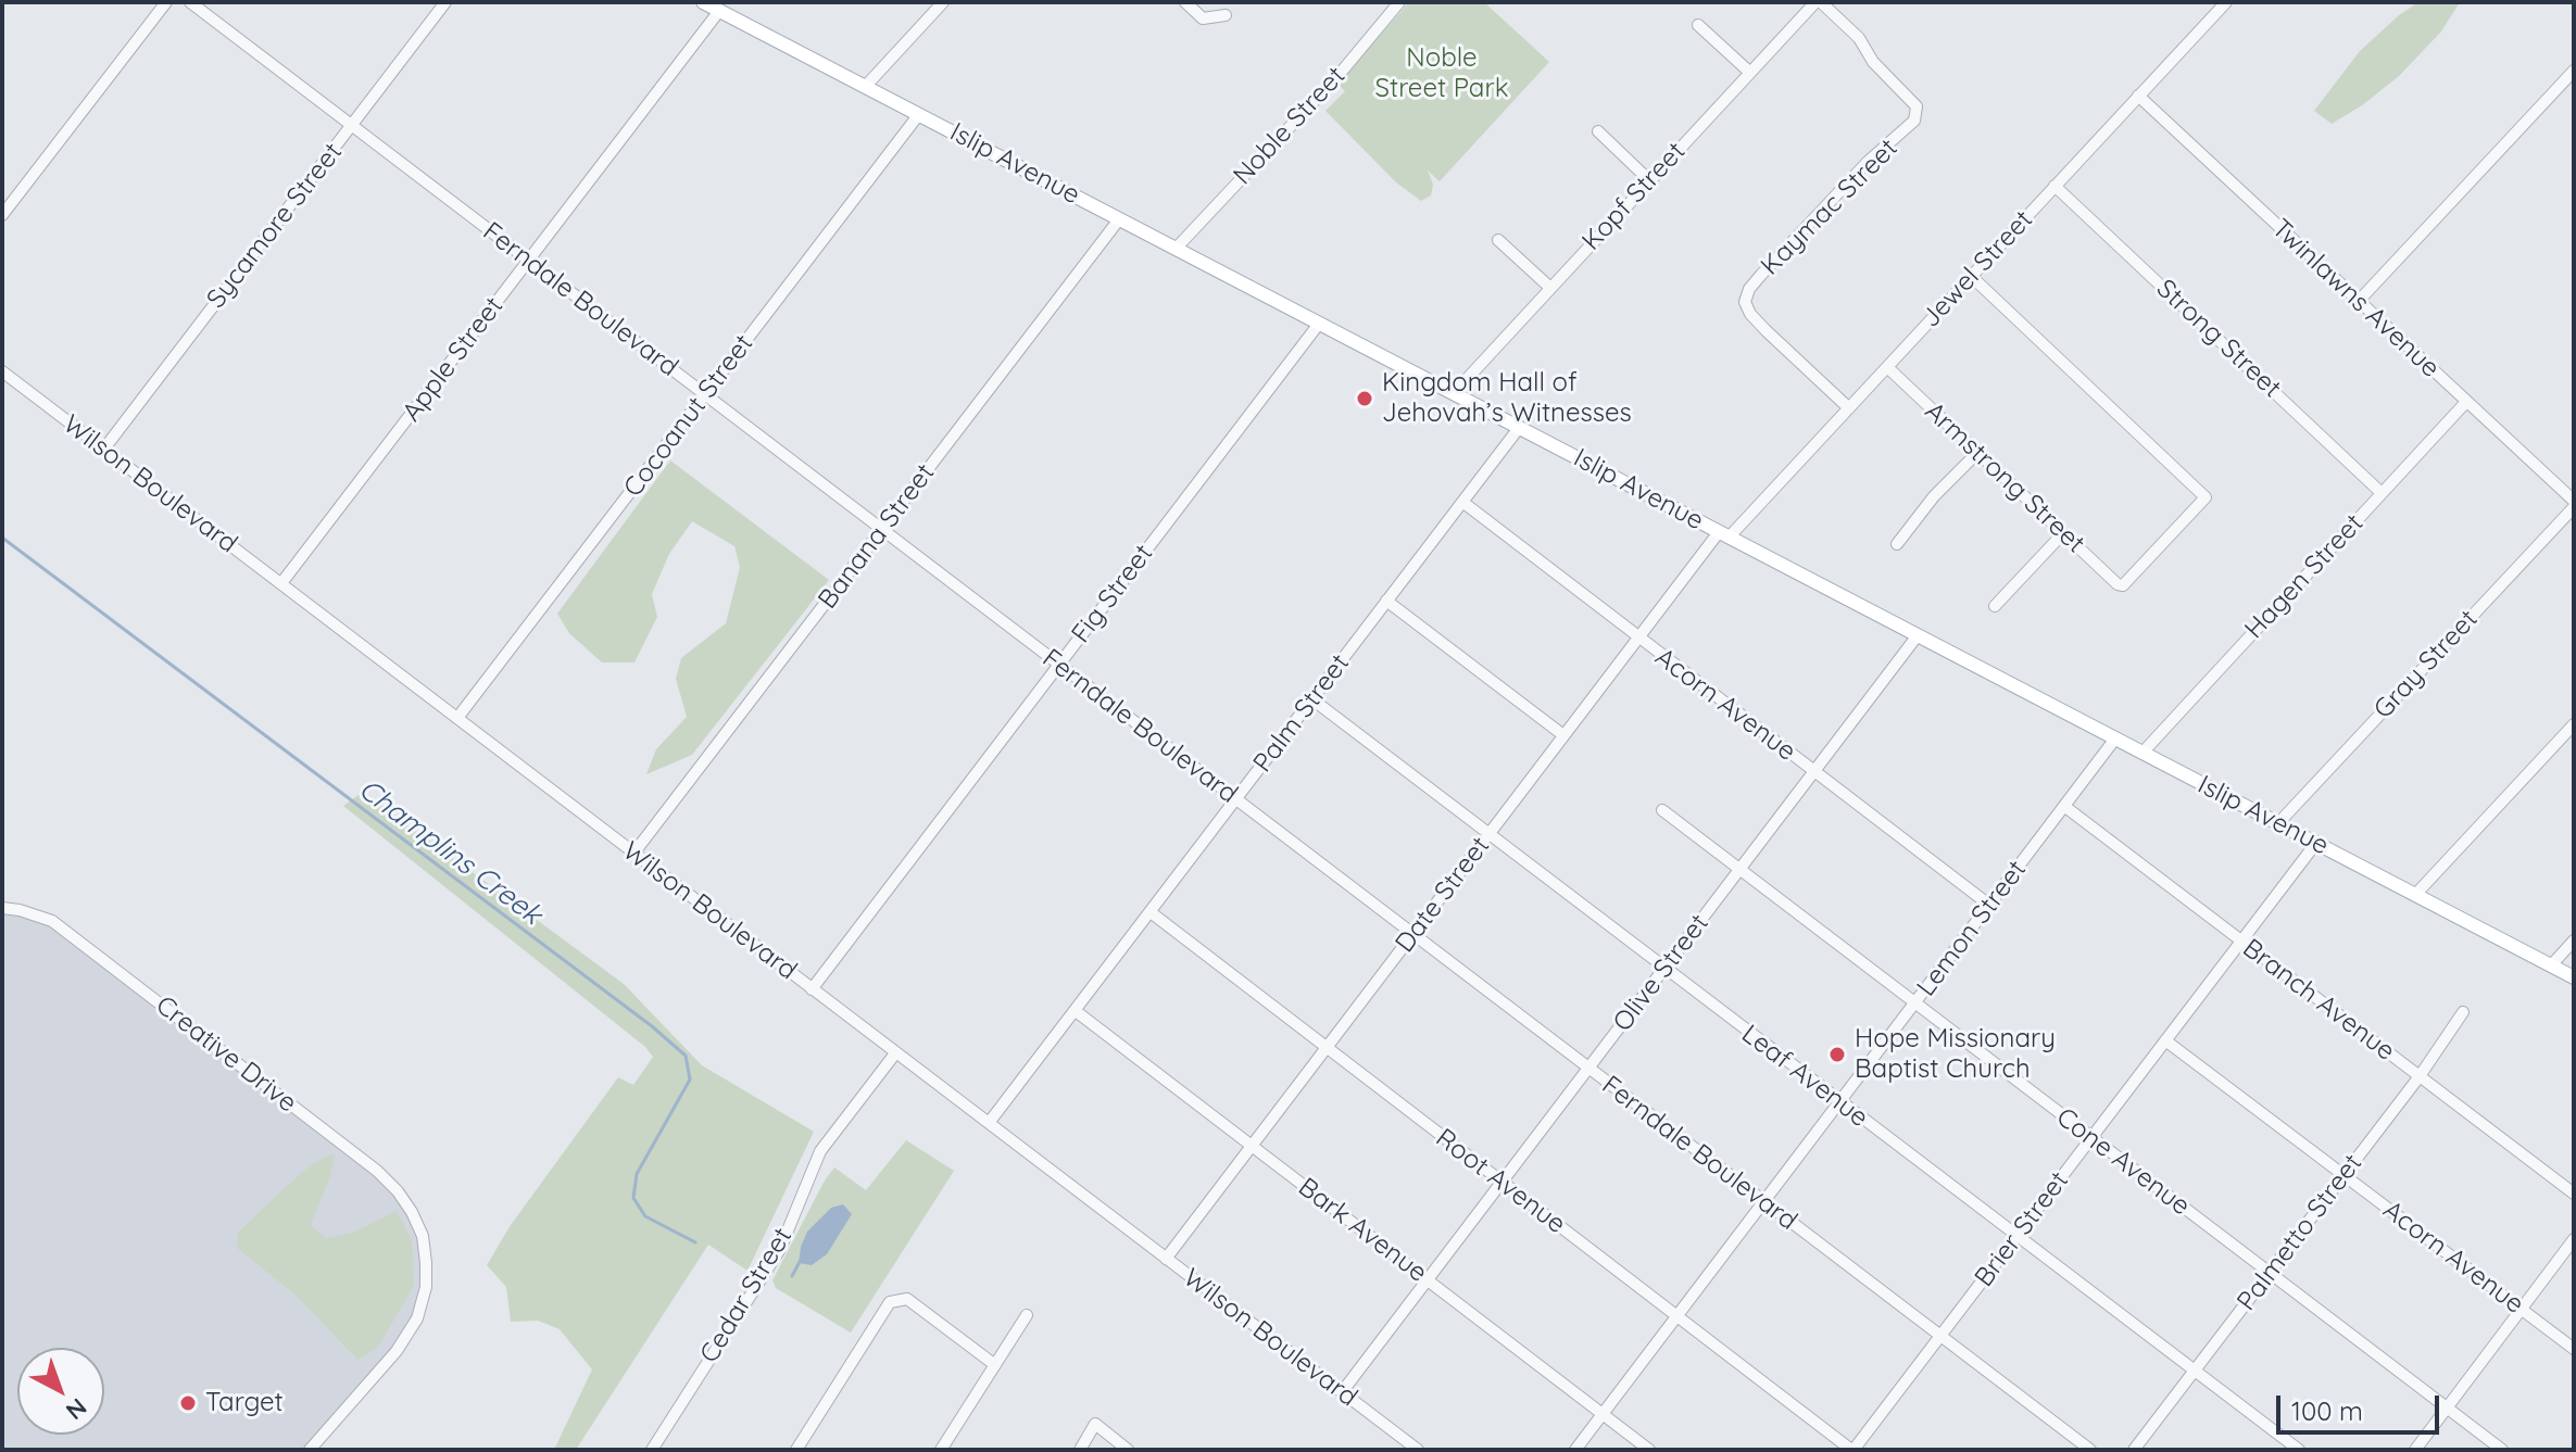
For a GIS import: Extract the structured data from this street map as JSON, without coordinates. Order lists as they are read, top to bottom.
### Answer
{
  "streets": {
    "main road": ["Islip Avenue"],
    "street": [
      "Noble Street",
      "Kopf Street",
      "Kaymac Street",
      "Sycamore Street",
      "Jewel Street",
      "Twinlawns Avenue",
      "Ferndale Boulevard",
      "Strong Street",
      "Apple Street",
      "Cocoanut Street",
      "Armstrong Street",
      "Wilson Boulevard",
      "Banana Street",
      "Hagen Street",
      "Fig Street",
      "Gray Street",
      "Acorn Avenue",
      "Palm Street",
      "Date Street",
      "Lemon Street",
      "Olive Street",
      "Branch Avenue",
      "Creative Drive",
      "Leaf Avenue",
      "Cone Avenue",
      "Root Avenue",
      "Brier Street",
      "Bark Avenue",
      "Palmetto Street",
      "Cedar Street"
    ]
  },
  "crossings": [
    ["Noble Street", "Islip Avenue"],
    ["Islip Avenue", "Kopf Street"],
    ["Islip Avenue", "Jewel Street"],
    ["Islip Avenue", "Apple Street"],
    ["Islip Avenue", "Cocoanut Street"],
    ["Islip Avenue", "Banana Street"],
    ["Islip Avenue", "Hagen Street"],
    ["Islip Avenue", "Fig Street"],
    ["Islip Avenue", "Gray Street"],
    ["Islip Avenue", "Palm Street"],
    ["Islip Avenue", "Date Street"],
    ["Islip Avenue", "Lemon Street"],
    ["Islip Avenue", "Olive Street"],
    ["Islip Avenue", "Brier Street"],
    ["Kopf Street", "Kaymac Street"],
    ["Kaymac Street", "Jewel Street"],
    ["Sycamore Street", "Ferndale Boulevard"],
    ["Sycamore Street", "Wilson Boulevard"],
    ["Jewel Street", "Twinlawns Avenue"],
    ["Jewel Street", "Strong Street"],
    ["Jewel Street", "Armstrong Street"],
    ["Jewel Street", "Date Street"],
    ["Twinlawns Avenue", "Hagen Street"],
    ["Twinlawns Avenue", "Gray Street"],
    ["Ferndale Boulevard", "Apple Street"],
    ["Ferndale Boulevard", "Cocoanut Street"],
    ["Ferndale Boulevard", "Banana Street"],
    ["Ferndale Boulevard", "Fig Street"],
    ["Ferndale Boulevard", "Palm Street"],
    ["Ferndale Boulevard", "Date Street"],
    ["Ferndale Boulevard", "Lemon Street"],
    ["Ferndale Boulevard", "Olive Street"],
    ["Ferndale Boulevard", "Brier Street"],
    ["Strong Street", "Hagen Street"],
    ["Apple Street", "Wilson Boulevard"],
    ["Cocoanut Street", "Wilson Boulevard"],
    ["Wilson Boulevard", "Banana Street"],
    ["Wilson Boulevard", "Fig Street"],
    ["Wilson Boulevard", "Palm Street"],
    ["Wilson Boulevard", "Date Street"],
    ["Wilson Boulevard", "Olive Street"],
    ["Wilson Boulevard", "Cedar Street"],
    ["Acorn Avenue", "Palm Street"],
    ["Acorn Avenue", "Date Street"],
    ["Acorn Avenue", "Lemon Street"],
    ["Acorn Avenue", "Olive Street"],
    ["Acorn Avenue", "Brier Street"],
    ["Acorn Avenue", "Palmetto Street"],
    ["Palm Street", "Leaf Avenue"],
    ["Palm Street", "Root Avenue"],
    ["Palm Street", "Bark Avenue"],
    ["Date Street", "Leaf Avenue"],
    ["Date Street", "Root Avenue"],
    ["Date Street", "Bark Avenue"],
    ["Lemon Street", "Branch Avenue"],
    ["Lemon Street", "Leaf Avenue"],
    ["Lemon Street", "Cone Avenue"],
    ["Lemon Street", "Root Avenue"],
    ["Lemon Street", "Bark Avenue"],
    ["Olive Street", "Leaf Avenue"],
    ["Olive Street", "Cone Avenue"],
    ["Olive Street", "Root Avenue"],
    ["Olive Street", "Bark Avenue"],
    ["Branch Avenue", "Brier Street"],
    ["Branch Avenue", "Palmetto Street"],
    ["Leaf Avenue", "Brier Street"],
    ["Leaf Avenue", "Palmetto Street"],
    ["Cone Avenue", "Brier Street"],
    ["Cone Avenue", "Palmetto Street"],
    ["Root Avenue", "Brier Street"]
  ],
  "water": ["Champlins Creek"],
  "parks": ["Noble Street Park"],
  "places": ["Kingdom Hall of Jehovah’s Witnesses", "Hope Missionary Baptist Church", "Target"],
  "scale_bar": "100 m",
  "north": "bottom right"
}
